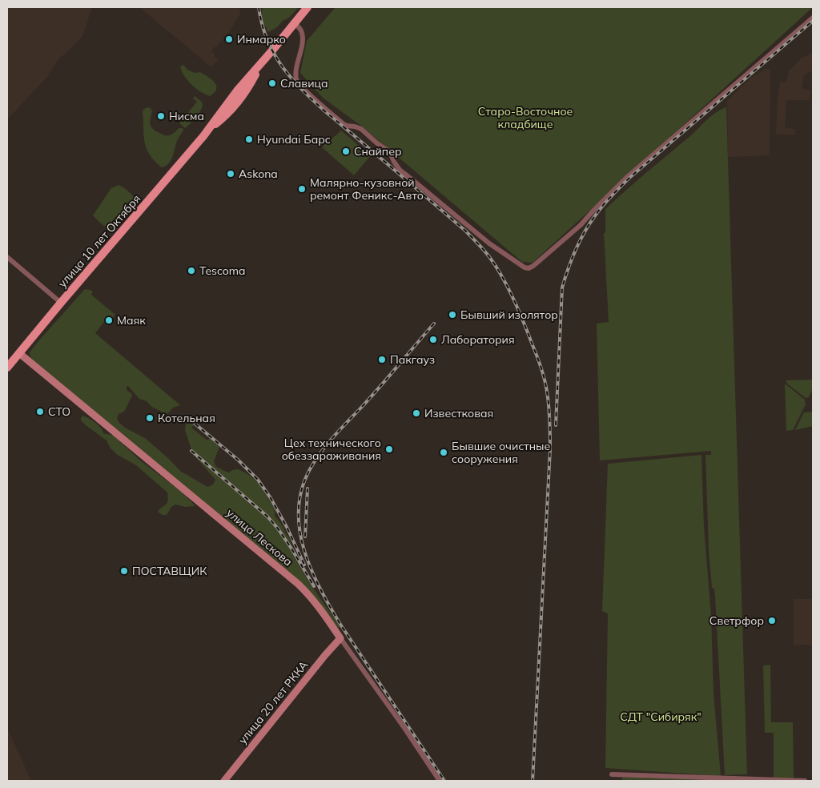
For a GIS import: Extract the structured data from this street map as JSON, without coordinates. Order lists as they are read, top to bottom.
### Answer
{
  "streets": {
    "main road": ["улица 10 лет Октября", "улица Лескова", "улица 20 лет РККА"]
  },
  "crossings": [
    ["улица 10 лет Октября", "улица Лескова"],
    ["улица Лескова", "улица 20 лет РККА"]
  ],
  "parks": ["Старо-Восточное кладбище", "СДТ \"Сибиряк\""],
  "places": [
    "Инмарко",
    "Славица",
    "Нисма",
    "Hyundai Барс",
    "Снайпер",
    "Askona",
    "Малярно-кузовной ремонт Феникс-Авто",
    "Tescoma",
    "Бывший изолятор",
    "Маяк",
    "Лаборатория",
    "Пакгауз",
    "СТО",
    "Известковая",
    "Котельная",
    "Цех технического обеззараживания",
    "Бывшие очистные сооружения",
    "ПОСТАВЩИК",
    "Светрфор"
  ]
}
